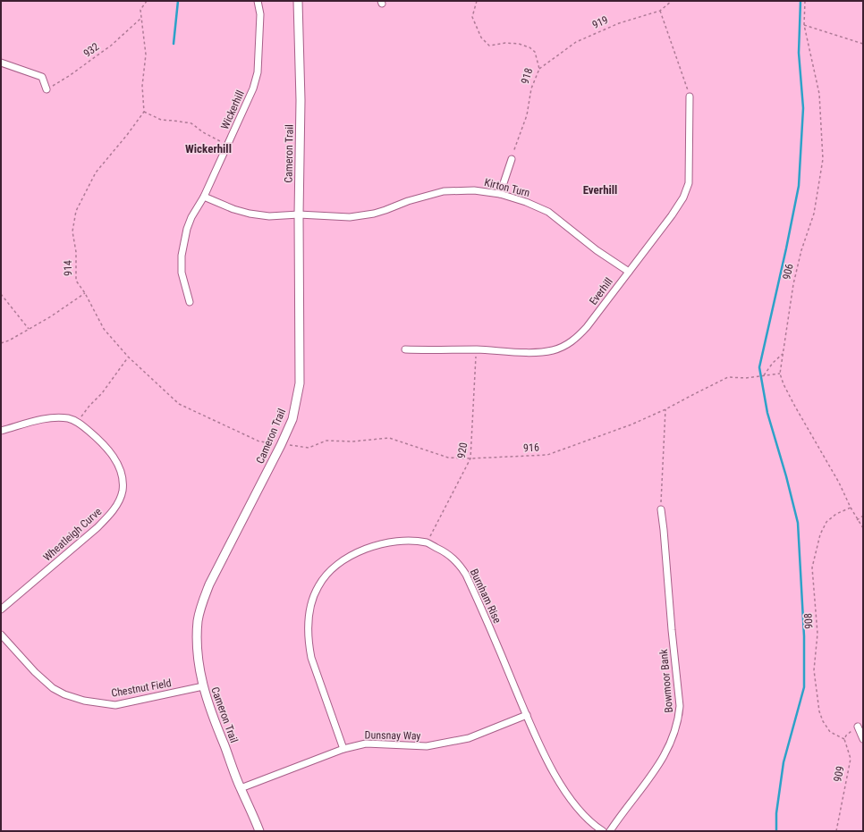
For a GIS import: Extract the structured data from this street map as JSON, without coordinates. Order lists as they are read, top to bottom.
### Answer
{
  "streets": {
    "street": [
      "Wickerhill",
      "Cameron Trail",
      "Kirton Turn",
      "Everhill",
      "Wheatleigh Curve",
      "Burnham Rise",
      "Bowmoor Bank",
      "Chestnut Field",
      "Dunsnay Way"
    ],
    "path": [
      "919",
      "932",
      "918",
      "914",
      "906",
      "916",
      "920",
      "908",
      "909"
    ]
  },
  "crossings": [
    ["919", "918"],
    ["Wickerhill", "Kirton Turn"],
    ["Cameron Trail", "Kirton Turn"],
    ["Cameron Trail", "914"],
    ["Cameron Trail", "916"],
    ["Cameron Trail", "Chestnut Field"],
    ["Cameron Trail", "Dunsnay Way"],
    ["Kirton Turn", "Everhill"],
    ["914", "916"],
    ["906", "916"],
    ["Everhill", "920"],
    ["916", "920"],
    ["920", "Burnham Rise"],
    ["Burnham Rise", "Dunsnay Way"],
    ["908", "909"]
  ],
  "districts": ["Wickerhill", "Everhill"]
}
